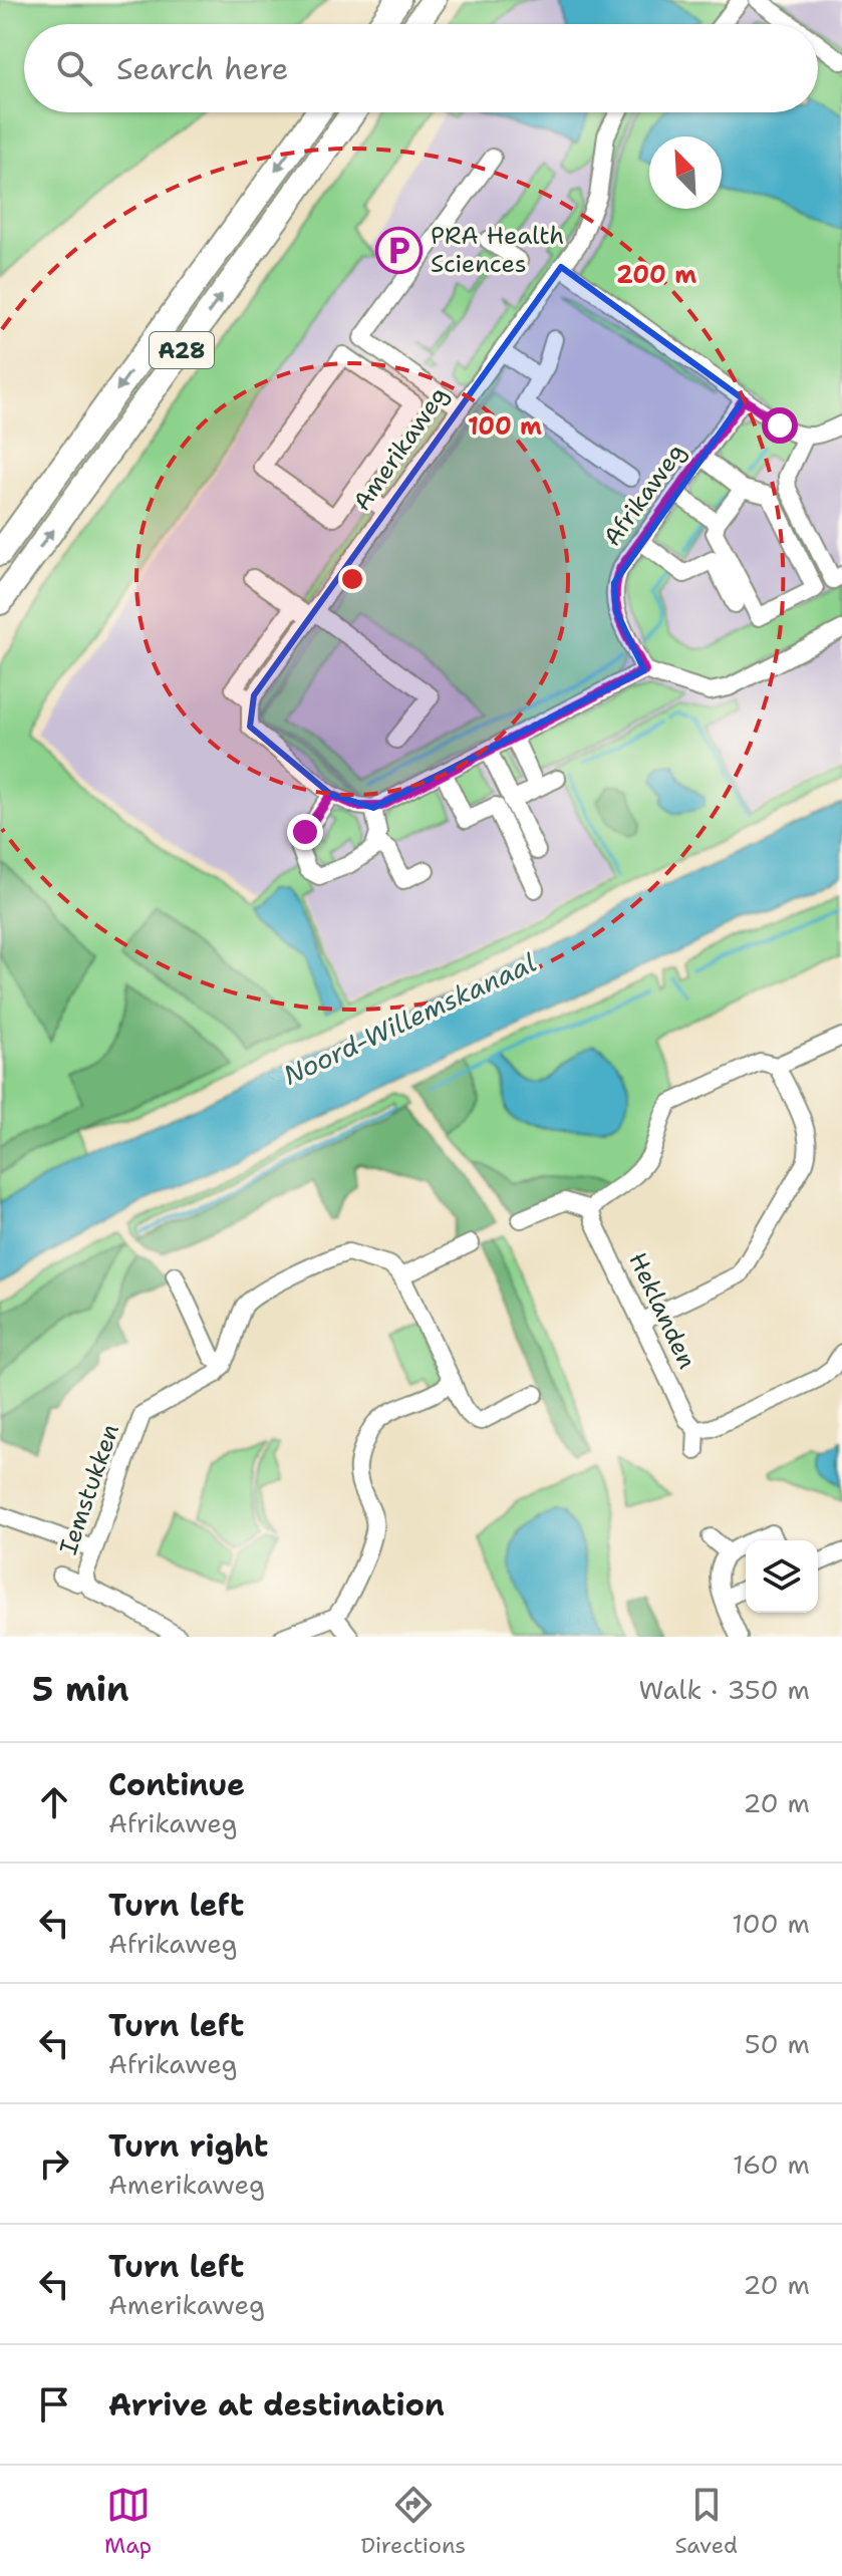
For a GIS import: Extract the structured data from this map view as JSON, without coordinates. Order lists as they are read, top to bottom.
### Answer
{
  "streets": {
    "highway": ["A28"],
    "street": [
      "Amerikaweg",
      "Afrikaweg",
      "Heklanden",
      "Iemstukken"
    ]
  },
  "water": ["Noord-Willemskanaal"],
  "places": {
    "parking": ["PRA Health Sciences"]
  },
  "north": "top left",
  "page": {
    "search": "Search here",
    "heading": ["5 min", "Walk · 350 m"],
    "list": [
      ["Continue", "Afrikaweg", "20 m"],
      ["Turn left", "Afrikaweg", "100 m"],
      ["Turn left", "Afrikaweg", "50 m"],
      ["Turn right", "Amerikaweg", "160 m"],
      ["Turn left", "Amerikaweg", "20 m"],
      "Arrive at destination"
    ],
    "nav": ["Map", "Directions", "Saved"]
  },
  "rings": ["200 m", "100 m"]
}
